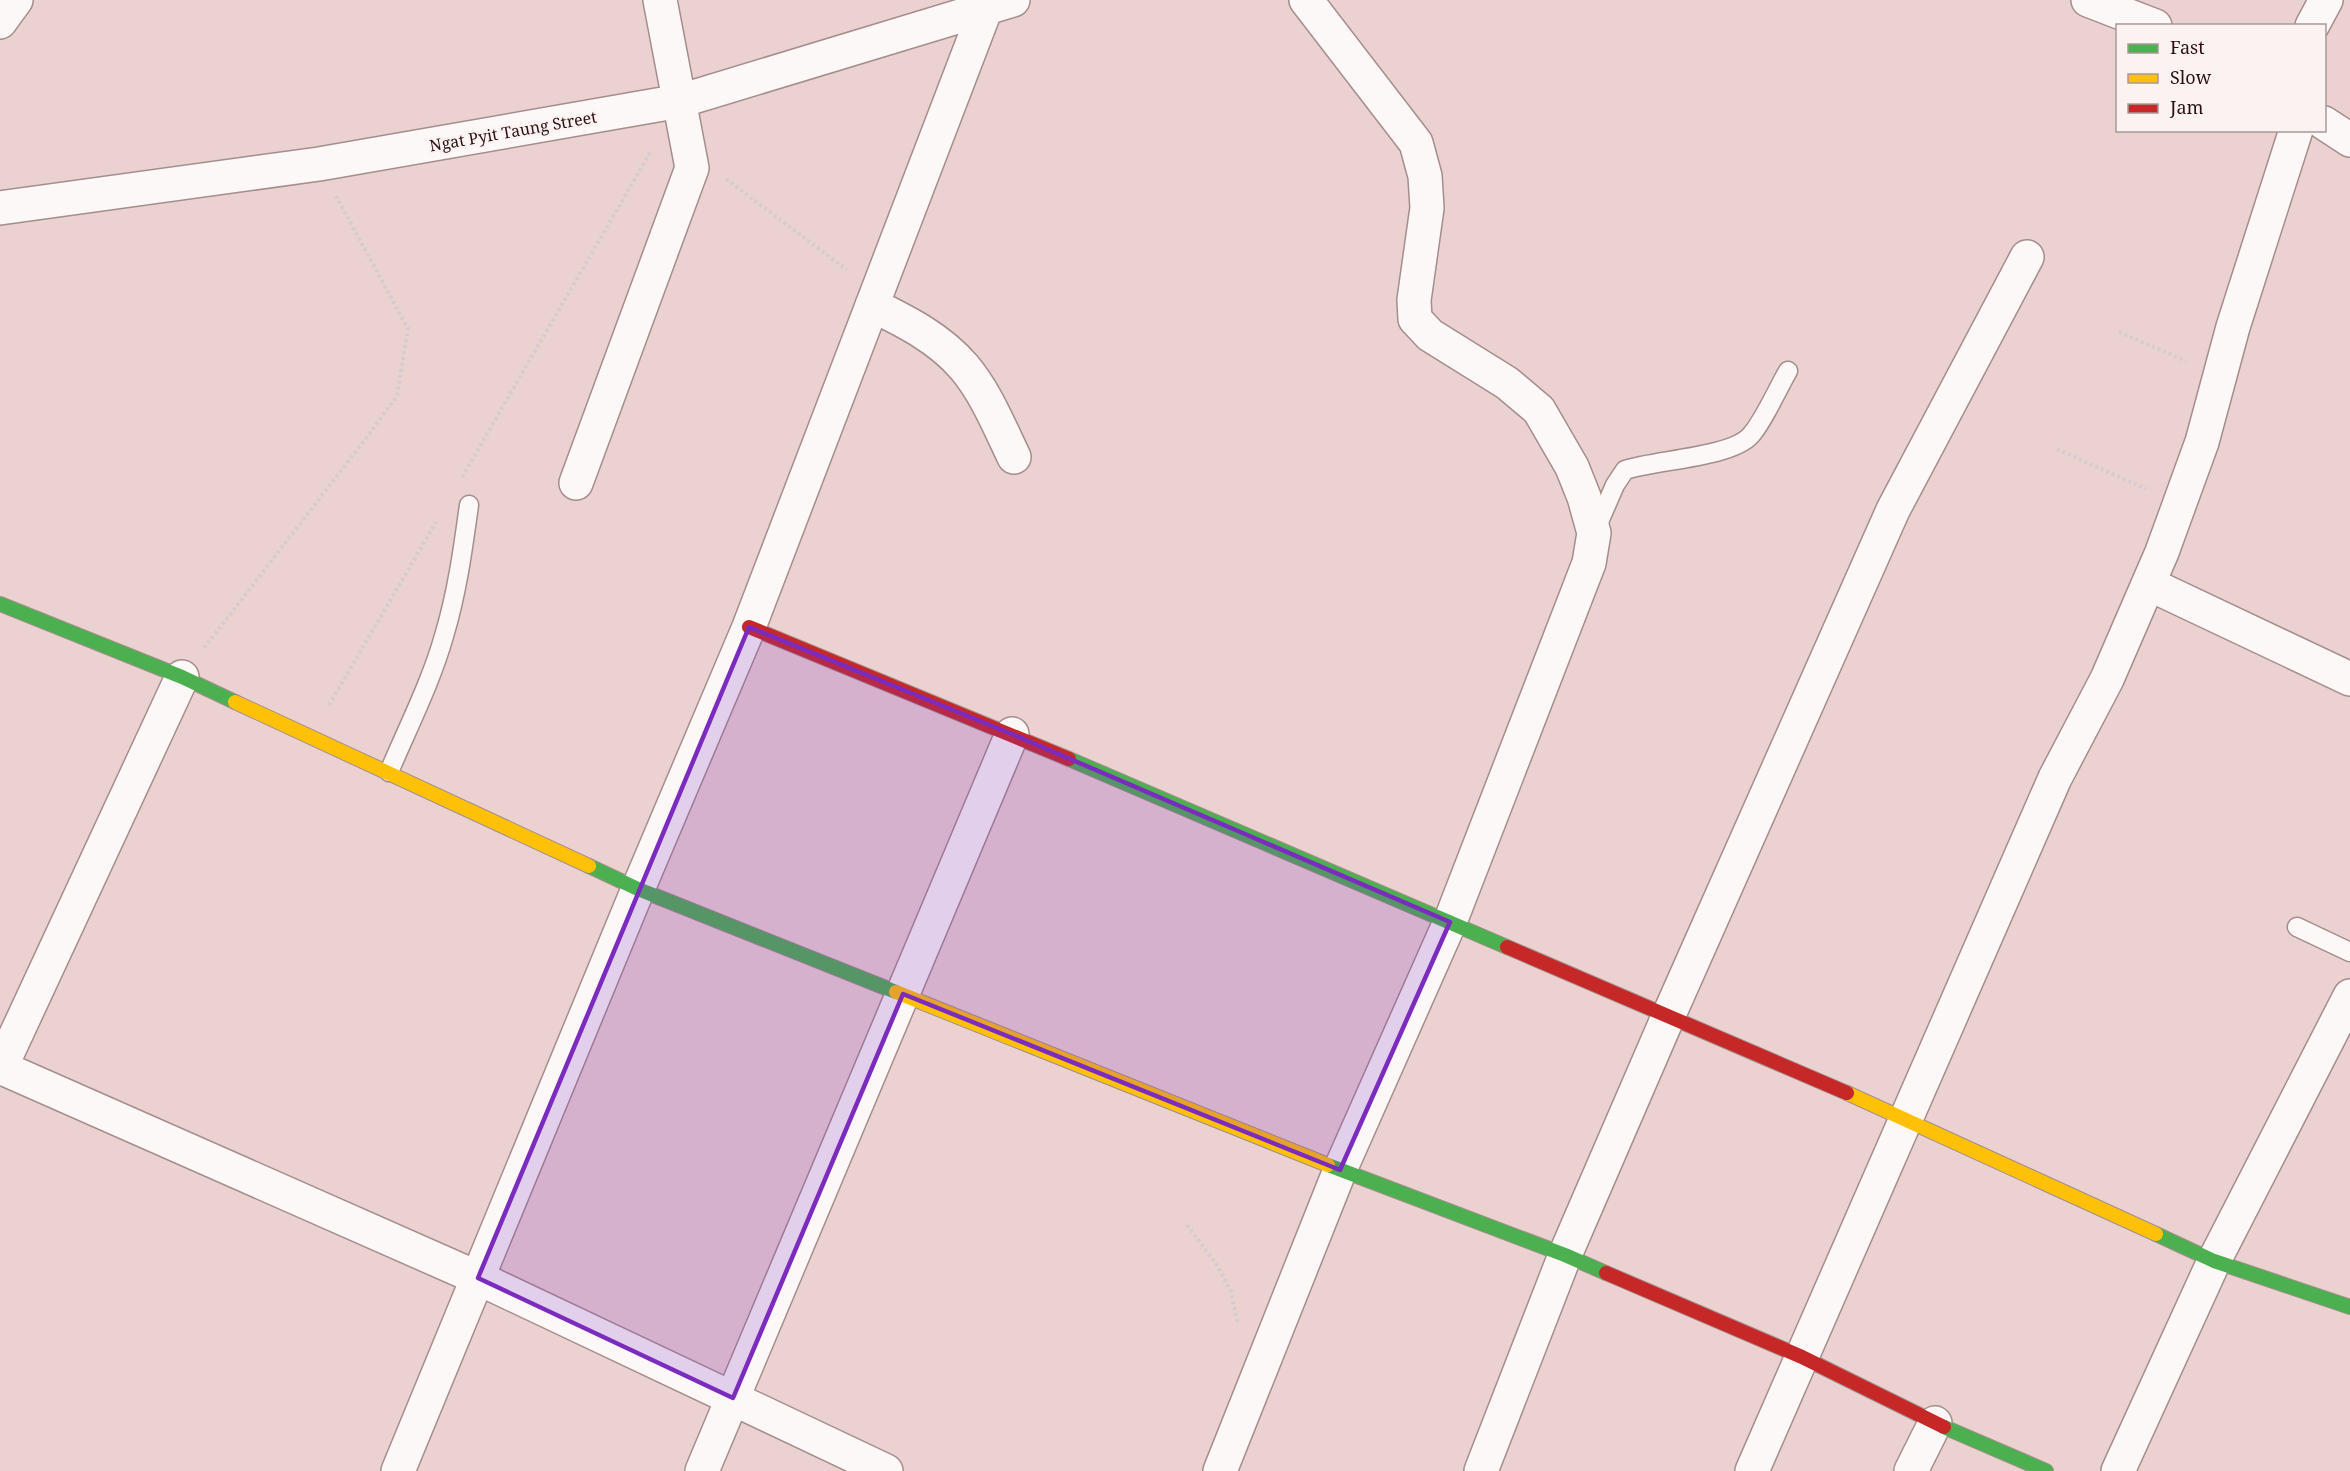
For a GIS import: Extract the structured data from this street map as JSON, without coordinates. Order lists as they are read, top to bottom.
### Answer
{
  "streets": {
    "street": ["Ngat Pyit Taung Street"]
  },
  "legend": ["Fast", "Slow", "Jam"]
}
